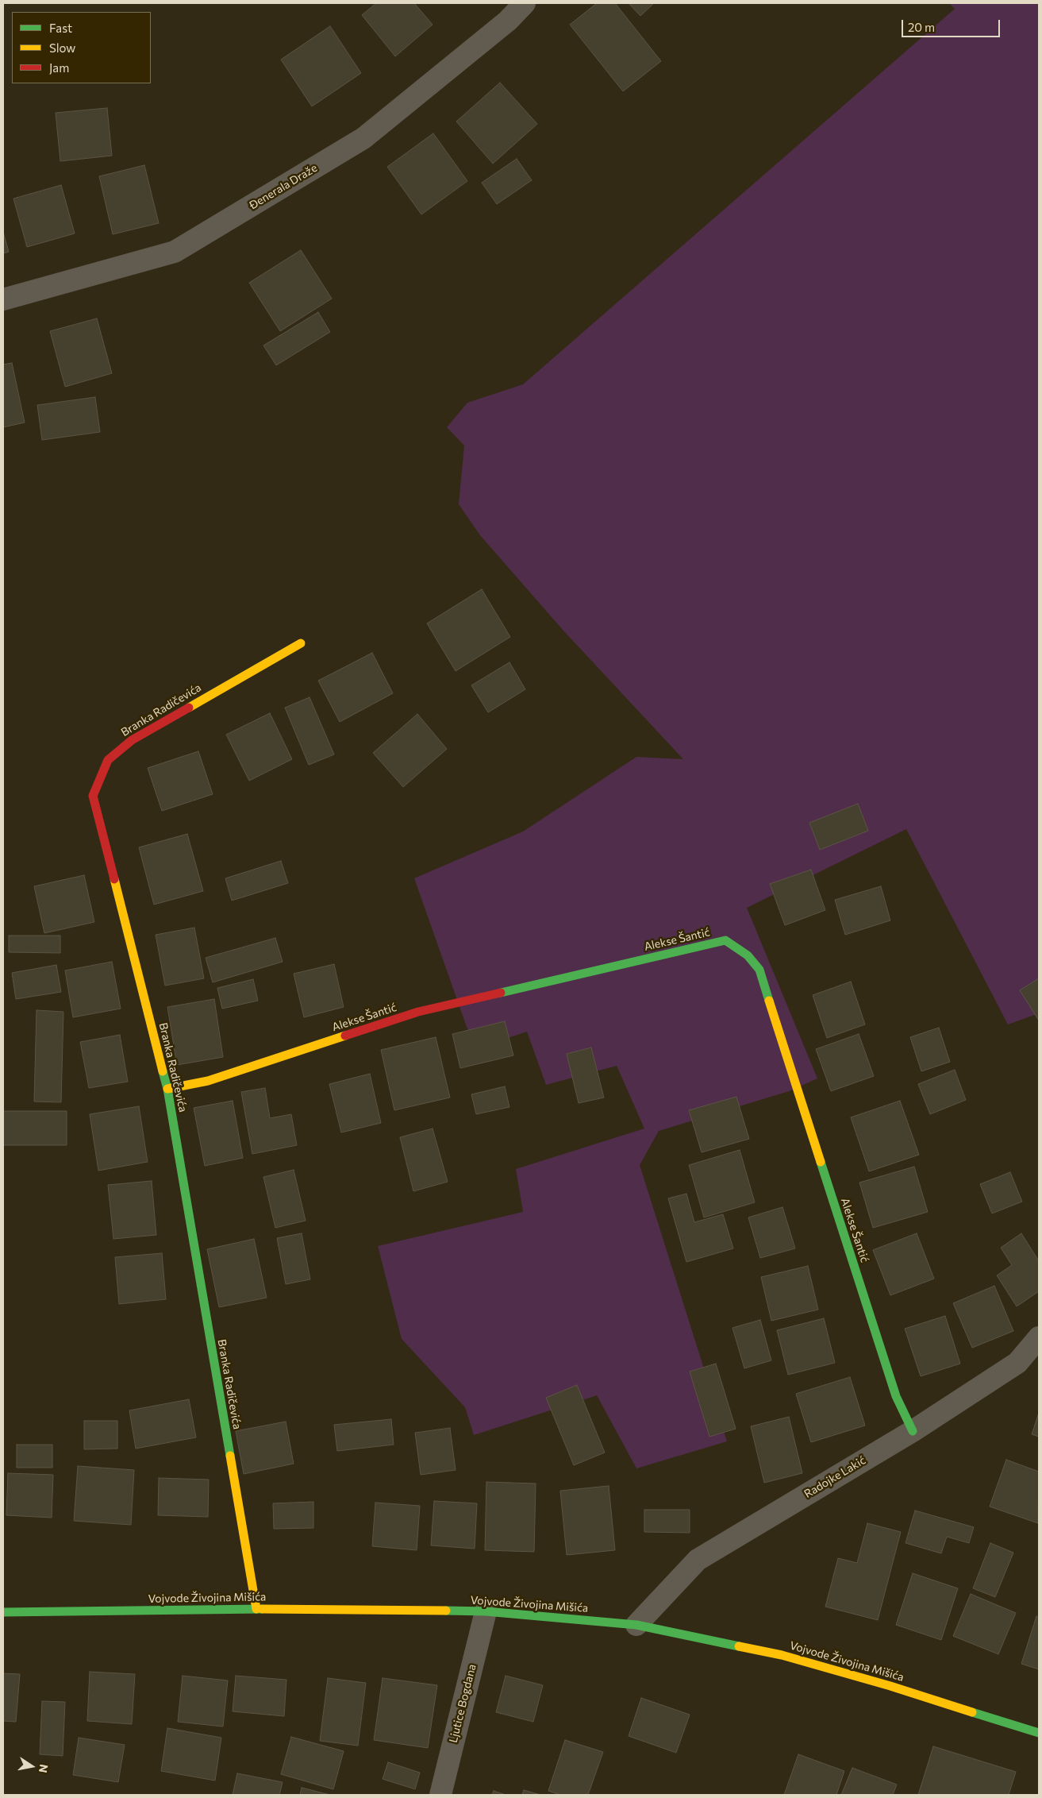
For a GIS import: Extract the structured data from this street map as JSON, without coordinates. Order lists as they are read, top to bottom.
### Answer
{
  "streets": {
    "street": [
      "Đenerala Draže",
      "Branka Radičevića",
      "Alekse Šantić",
      "Radojke Lakić",
      "Vojvode Živojina Mišića",
      "Ljutice Bogdana"
    ]
  },
  "crossings": [
    ["Branka Radičevića", "Alekse Šantić"],
    ["Branka Radičevića", "Vojvode Živojina Mišića"],
    ["Alekse Šantić", "Radojke Lakić"],
    ["Radojke Lakić", "Vojvode Živojina Mišića"],
    ["Vojvode Živojina Mišića", "Ljutice Bogdana"]
  ],
  "legend": ["Fast", "Slow", "Jam"],
  "scale_bar": "20 m",
  "north": "right"
}
